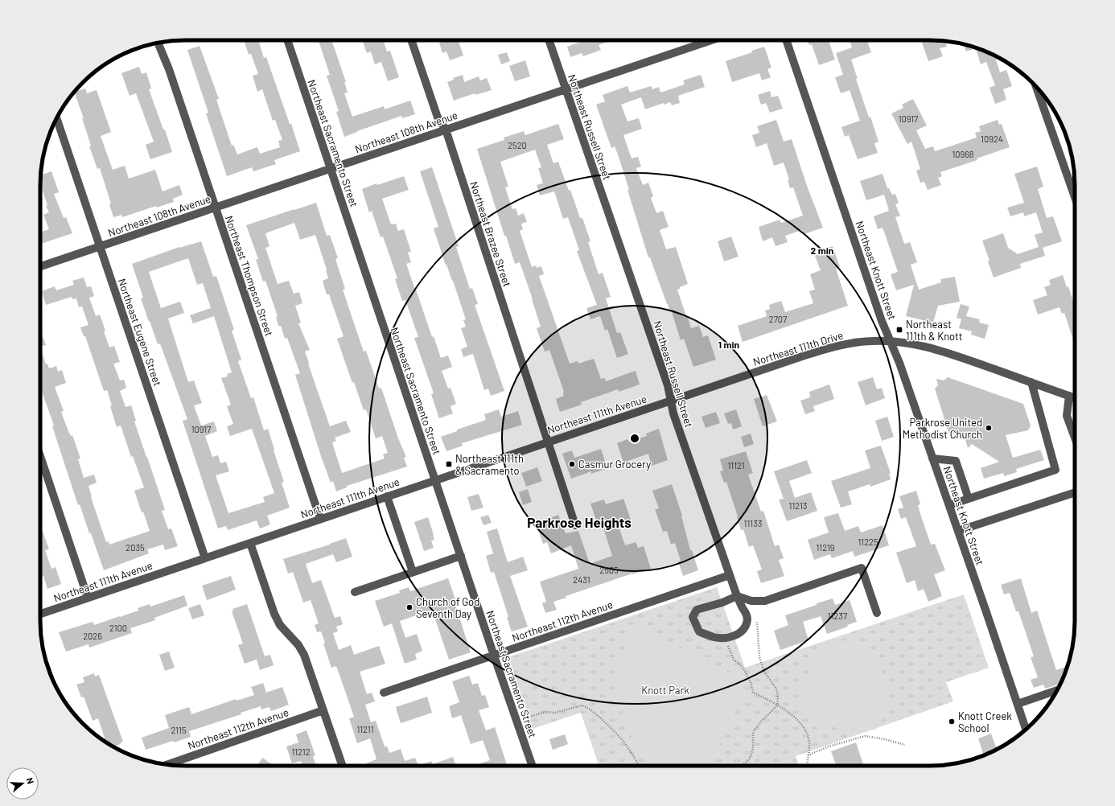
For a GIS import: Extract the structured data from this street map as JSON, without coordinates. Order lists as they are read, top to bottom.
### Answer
{
  "streets": {
    "street": [
      "Northeast Russell Street",
      "Northeast 108th Avenue",
      "Northeast Sacramento Street",
      "Northeast Brazee Street",
      "Northeast Knott Street",
      "Northeast Thompson Street",
      "Northeast Eugene Street",
      "Northeast 111th Drive",
      "Northeast 111th Avenue",
      "Northeast 112th Avenue"
    ]
  },
  "crossings": [
    ["Northeast Russell Street", "Northeast 108th Avenue"],
    ["Northeast Russell Street", "Northeast 111th Drive"],
    ["Northeast Russell Street", "Northeast 111th Avenue"],
    ["Northeast Russell Street", "Northeast 112th Avenue"],
    ["Northeast 108th Avenue", "Northeast Sacramento Street"],
    ["Northeast 108th Avenue", "Northeast Brazee Street"],
    ["Northeast 108th Avenue", "Northeast Thompson Street"],
    ["Northeast 108th Avenue", "Northeast Eugene Street"],
    ["Northeast Sacramento Street", "Northeast 111th Avenue"],
    ["Northeast Sacramento Street", "Northeast 112th Avenue"],
    ["Northeast Brazee Street", "Northeast 111th Avenue"],
    ["Northeast Knott Street", "Northeast 111th Drive"],
    ["Northeast Thompson Street", "Northeast 111th Avenue"],
    ["Northeast Eugene Street", "Northeast 111th Avenue"],
    ["Northeast 111th Drive", "Northeast 111th Avenue"]
  ],
  "districts": ["Parkrose Heights"],
  "parks": ["Knott Park"],
  "places": {
    "transit": ["Northeast 111th & Knott", "Northeast 111th & Sacramento"],
    "other": [
      "Parkrose United Methodist Church",
      "Casmur Grocery",
      "Church of God Seventh Day",
      "Knott Creek School"
    ]
  },
  "house_numbers": [
    "10917",
    "10924",
    "2520",
    "10968",
    "2707",
    "10917",
    "11121",
    "11213",
    "11133",
    "11225",
    "2035",
    "11219",
    "2505",
    "2431",
    "11237",
    "2100",
    "2026",
    "11211",
    "2115",
    "11212"
  ],
  "north": "right",
  "rings": ["2 min", "1 min"]
}
